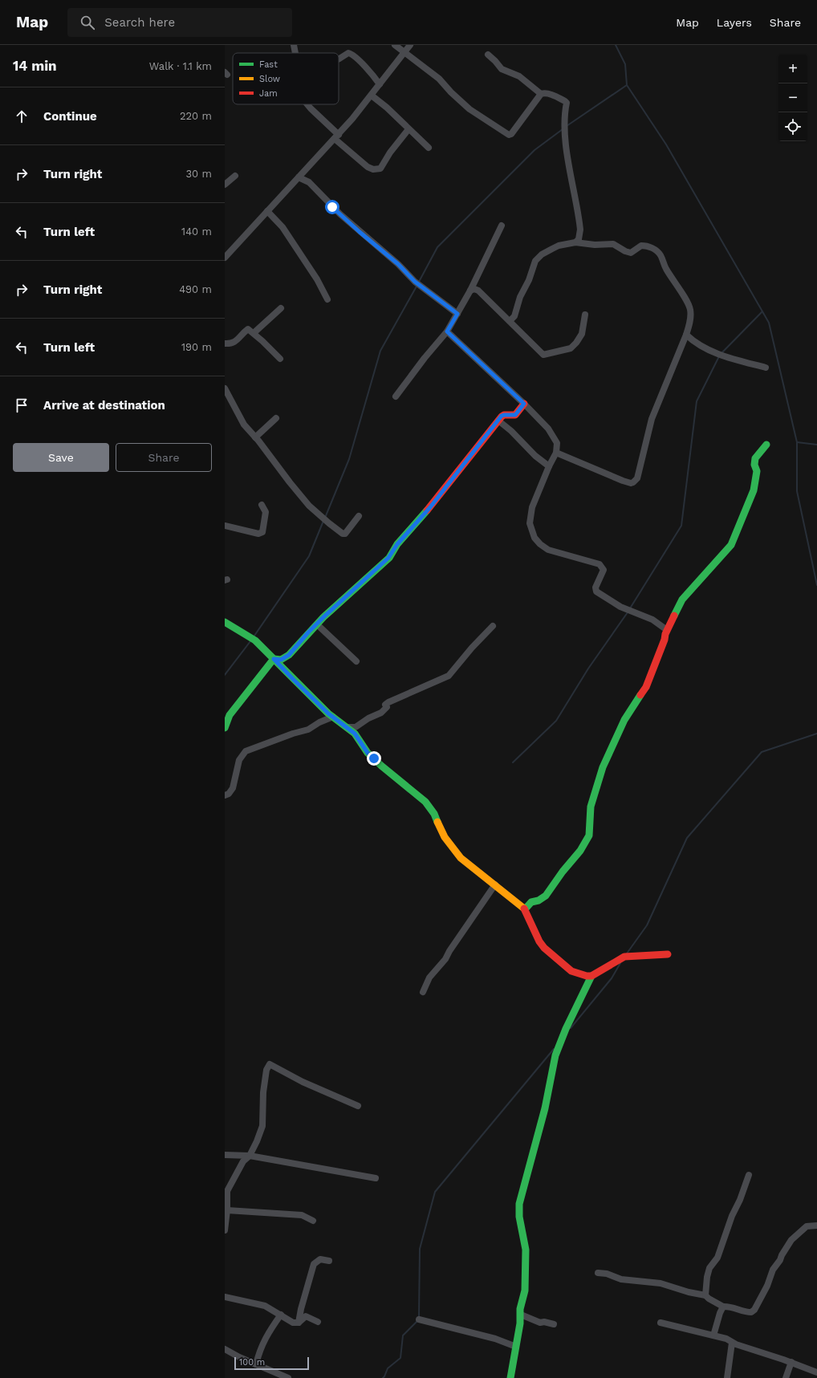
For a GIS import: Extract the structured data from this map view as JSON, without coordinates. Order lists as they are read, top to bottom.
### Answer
{
  "legend": ["Fast", "Slow", "Jam"],
  "scale_bar": "100 m",
  "page": {
    "header": "Map",
    "search": "Search here",
    "nav": ["Map", "Layers", "Share"],
    "heading": ["14 min", "Walk · 1.1 km"],
    "map_buttons": ["+", "−"],
    "list": [
      ["Continue", "220 m"],
      ["Turn right", "30 m"],
      ["Turn left", "140 m"],
      ["Turn right", "490 m"],
      ["Turn left", "190 m"],
      "Arrive at destination"
    ],
    "buttons": ["Save", "Share"],
    "scale": "100 m"
  }
}
